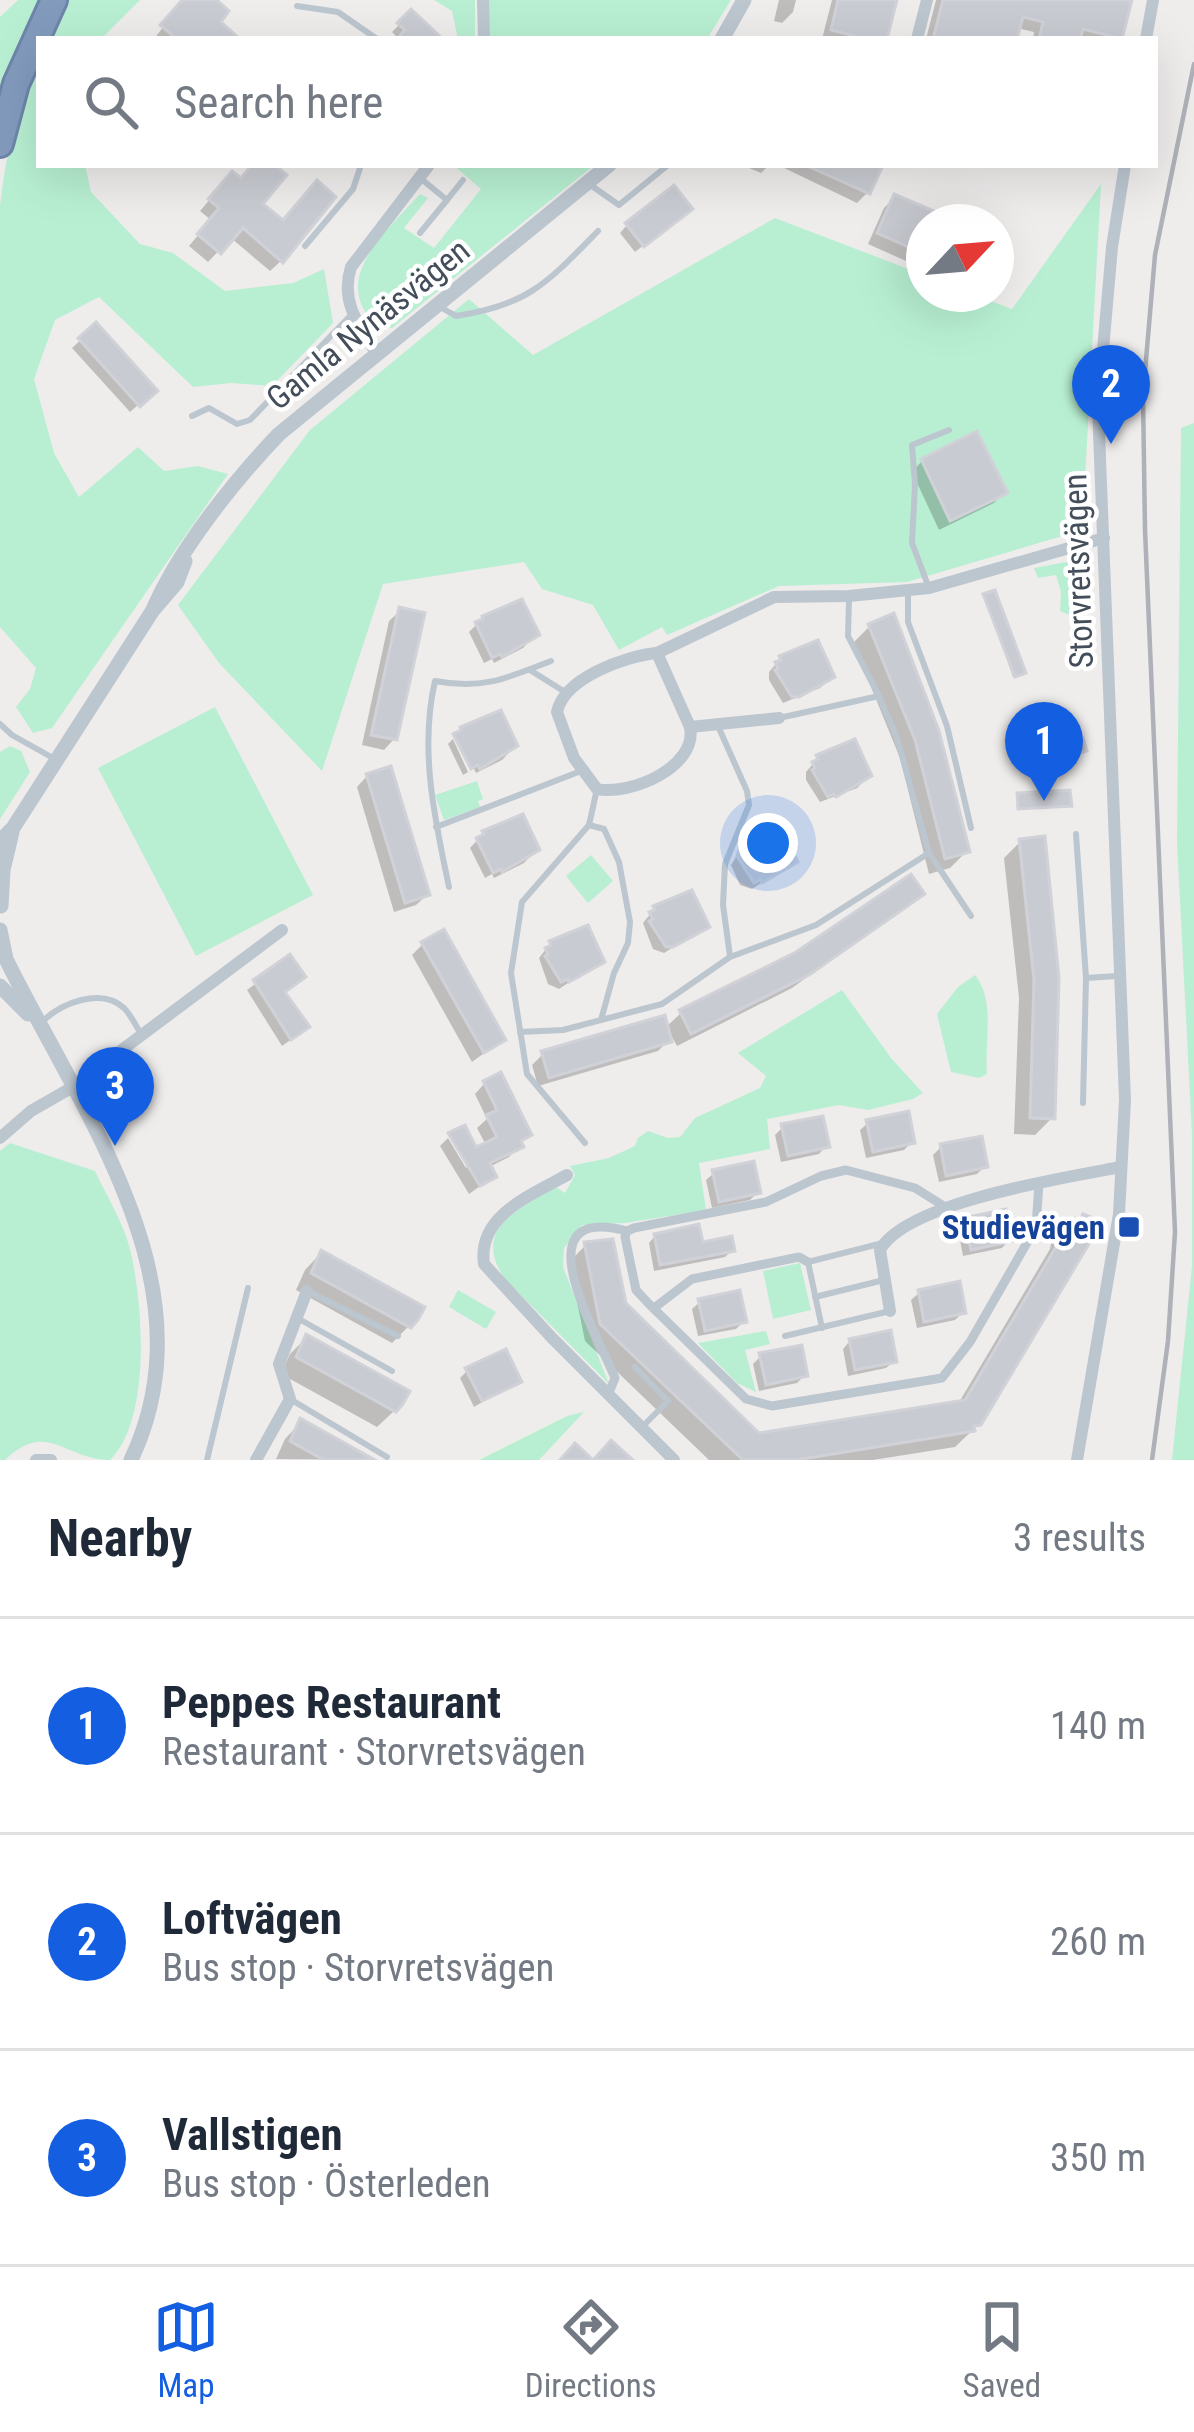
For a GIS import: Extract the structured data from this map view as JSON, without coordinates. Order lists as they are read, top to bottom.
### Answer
{
  "streets": {
    "street": ["Gamla Nynäsvägen", "Storvretsvägen"]
  },
  "places": {
    "transit": ["Studievägen"]
  },
  "north": "top right",
  "page": {
    "search": "Search here",
    "pins": ["2", "1", "3"],
    "heading": ["Nearby", "3 results"],
    "list": [
      {
        "mark": "1",
        "name": "Peppes Restaurant",
        "note": "Restaurant · Storvretsvägen",
        "value": "140 m"
      },
      {
        "mark": "2",
        "name": "Loftvägen",
        "note": "Bus stop · Storvretsvägen",
        "value": "260 m"
      },
      {
        "mark": "3",
        "name": "Vallstigen",
        "note": "Bus stop · Österleden",
        "value": "350 m"
      }
    ],
    "nav": ["Map", "Directions", "Saved"]
  }
}
